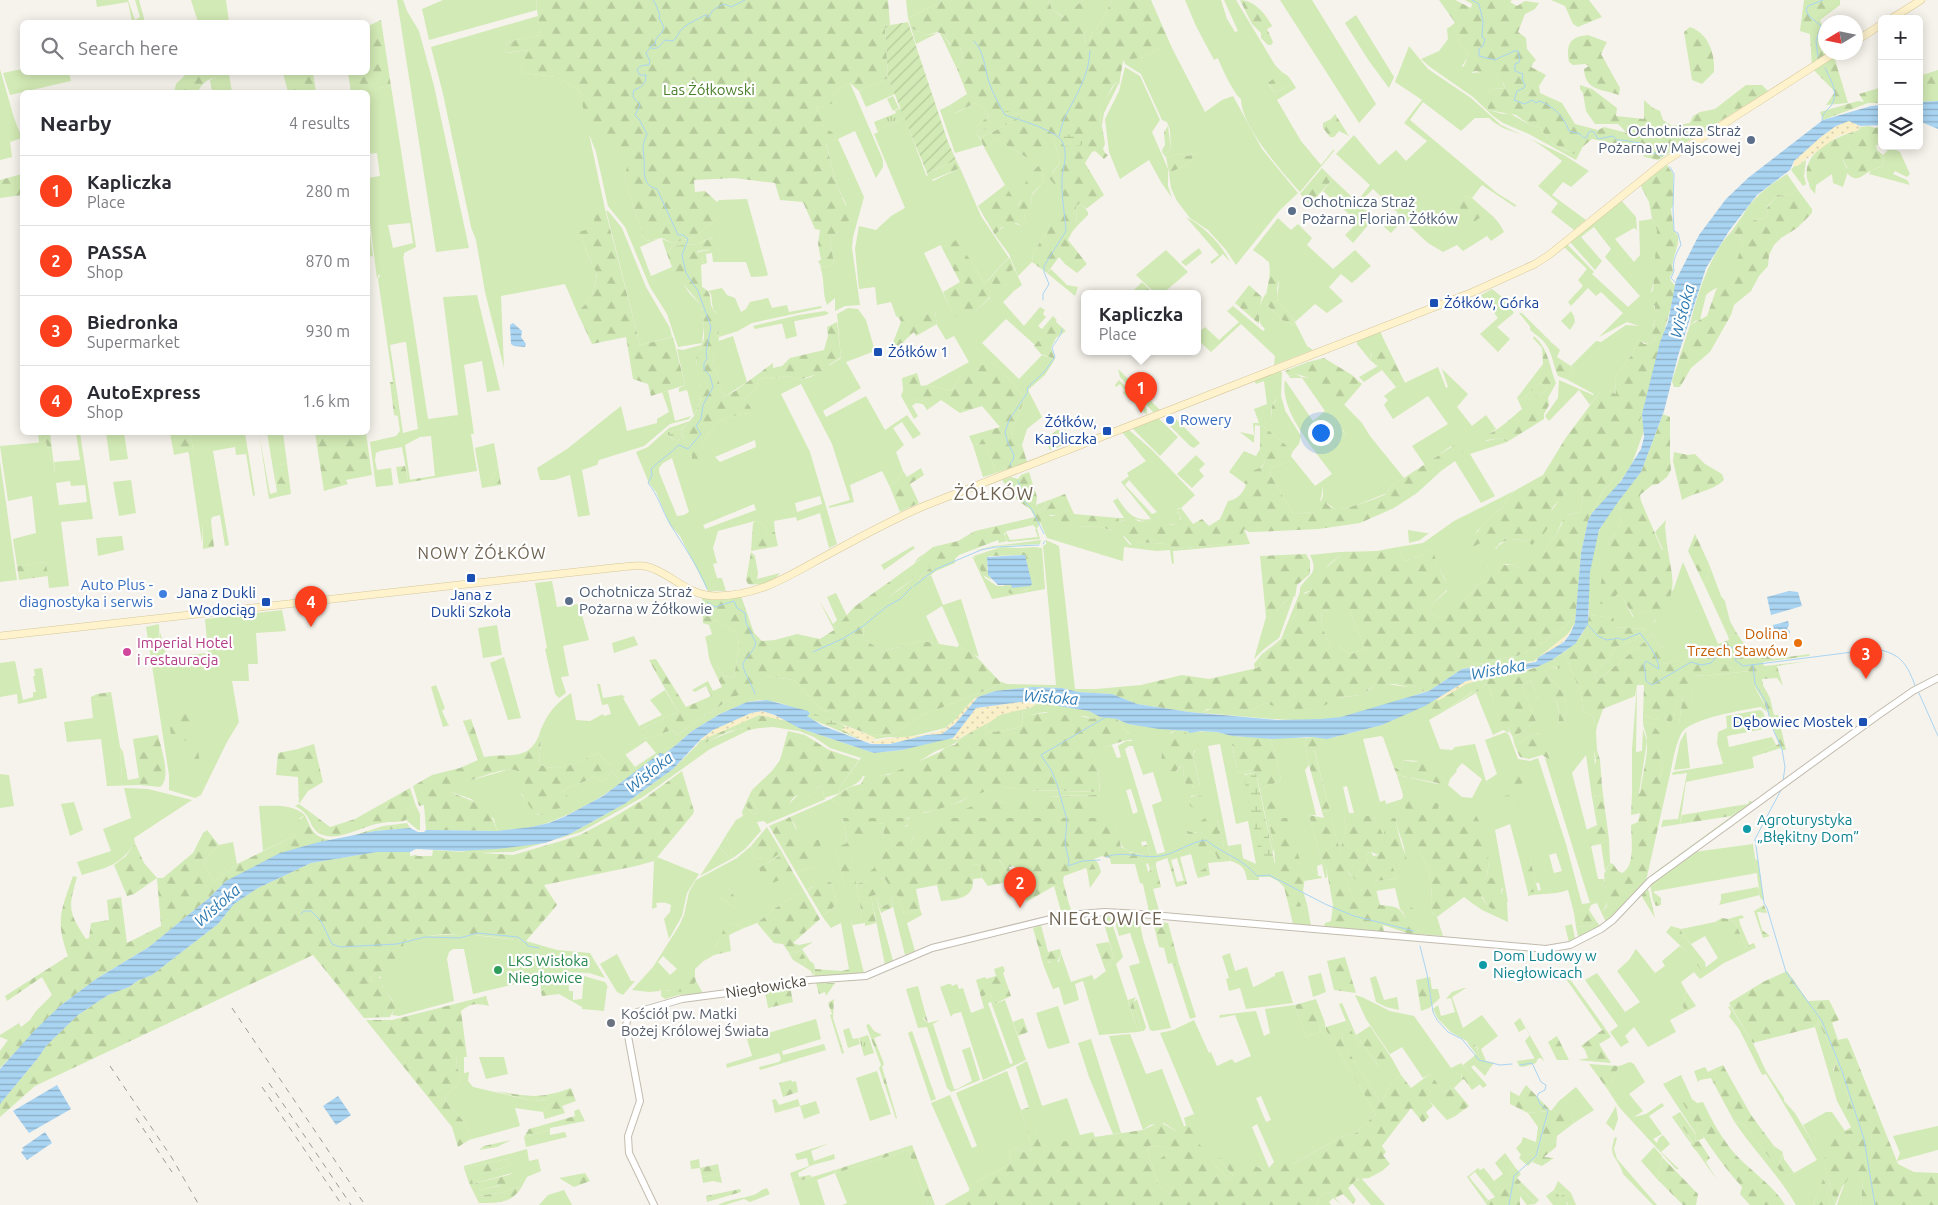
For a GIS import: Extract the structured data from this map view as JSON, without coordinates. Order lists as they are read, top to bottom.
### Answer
{
  "streets": {
    "street": ["Niegłowicka"]
  },
  "districts": ["ŻÓŁKÓW", "NOWY ŻÓŁKÓW", "NIEGŁOWICE"],
  "water": ["Wisłoka"],
  "parks": ["Las Żółkowski"],
  "places": {
    "other": [
      "Ochotnicza Straż Pożarna w Majscowej",
      "Ochotnicza Straż Pożarna Florian Żółków",
      "Rowery",
      "Auto Plus - diagnostyka i serwis",
      "Ochotnicza Straż Pożarna w Żółkowie",
      "Dolina Trzech Stawów",
      "Imperial Hotel i restauracja",
      "Agroturystyka „Błękitny Dom”",
      "Dom Ludowy w Niegłowicach",
      "LKS Wisłoka Niegłowice",
      "Kościół pw. Matki Bożej Królowej Świata"
    ],
    "transit": [
      "Żółków, Górka",
      "Żółków 1",
      "Żółków, Kapliczka",
      "Jana z Dukli Szkoła",
      "Jana z Dukli Wodociąg",
      "Dębowiec Mostek"
    ]
  },
  "north": "left",
  "page": {
    "map_buttons": ["+", "−"],
    "search": "Search here",
    "heading": ["Nearby", "4 results"],
    "list": [
      {
        "mark": "1",
        "name": "Kapliczka",
        "note": "Place",
        "value": "280 m"
      },
      {
        "mark": "2",
        "name": "PASSA",
        "note": "Shop",
        "value": "870 m"
      },
      {
        "mark": "3",
        "name": "Biedronka",
        "note": "Supermarket",
        "value": "930 m"
      },
      {
        "mark": "4",
        "name": "AutoExpress",
        "note": "Shop",
        "value": "1.6 km"
      }
    ],
    "popup": ["Kapliczka", "Place"],
    "pins": [
      "1",
      "4",
      "3",
      "2"
    ]
  }
}
